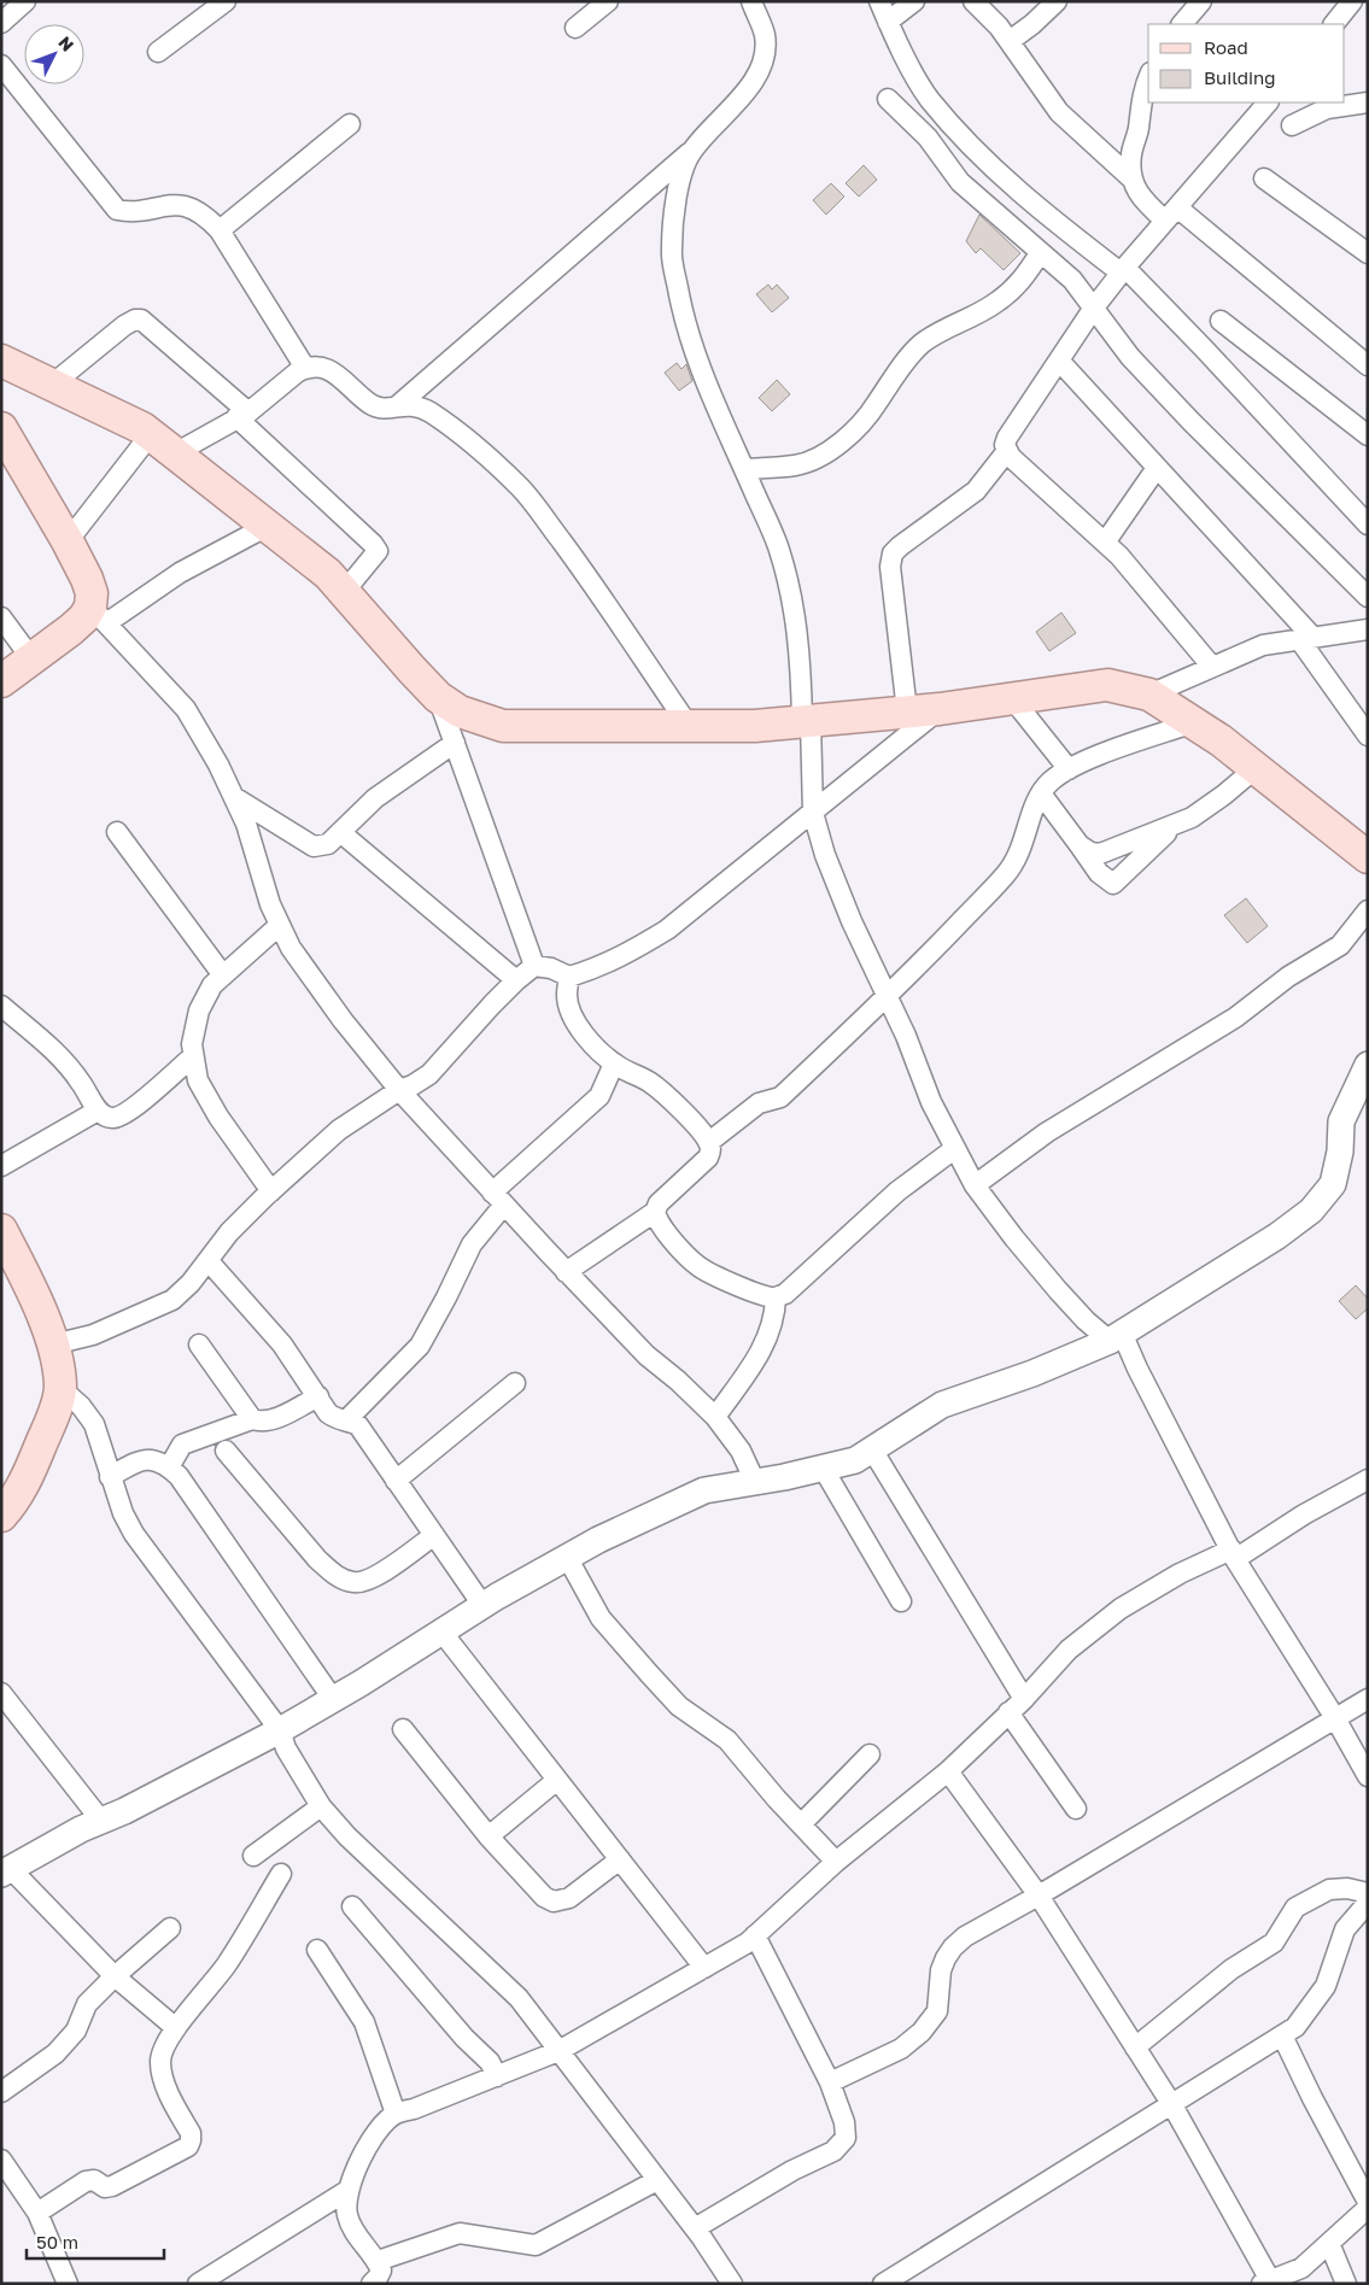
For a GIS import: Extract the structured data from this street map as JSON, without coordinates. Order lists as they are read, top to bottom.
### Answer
{
  "legend": ["Road", "Building"],
  "scale_bar": "50 m",
  "north": "top right"
}
